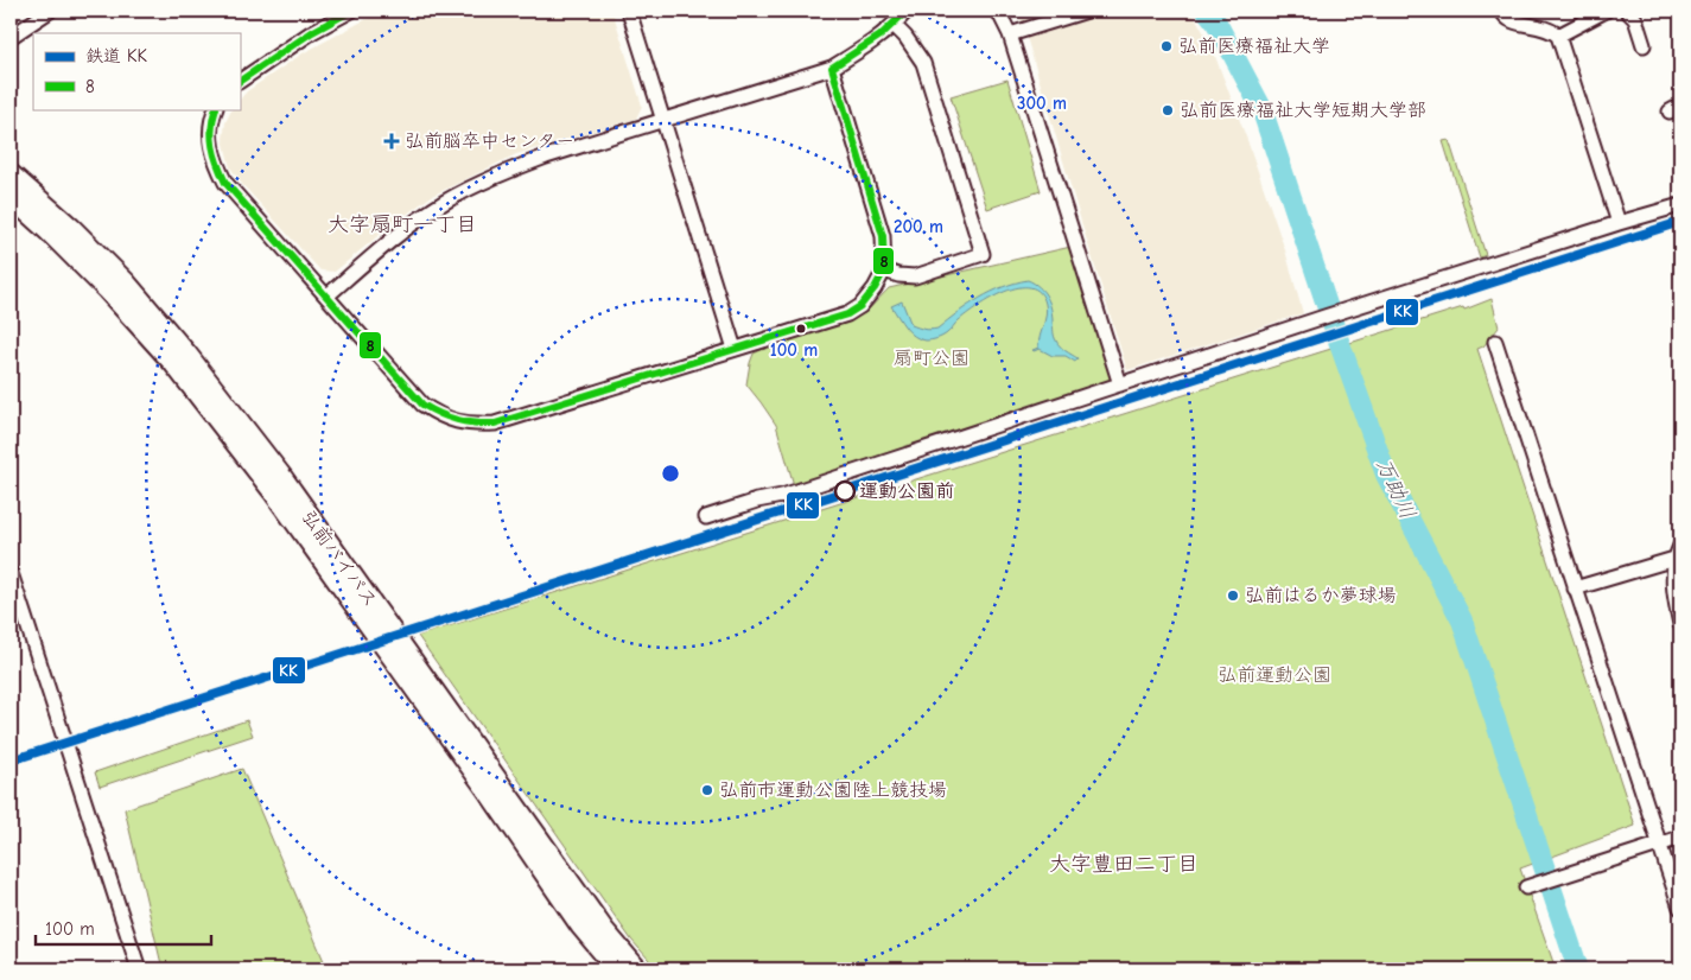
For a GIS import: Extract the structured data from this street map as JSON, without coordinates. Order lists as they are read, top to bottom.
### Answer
{
  "streets": {
    "highway": ["弘前バイパス"]
  },
  "districts": ["大字扇町一丁目", "大字豊田二丁目"],
  "water": ["万助川"],
  "parks": ["扇町公園", "弘前運動公園"],
  "places": {
    "other": [
      "弘前医療福祉大学",
      "弘前医療福祉大学短期大学部",
      "運動公園前",
      "弘前はるか夢球場",
      "弘前市運動公園陸上競技場"
    ],
    "health": ["弘前脳卒中センター"]
  },
  "lines": ["transit line 8", "rail line KK"],
  "legend": ["鉄道 KK", "8"],
  "scale_bar": "100 m",
  "rings": ["300 m", "200 m", "100 m"]
}
